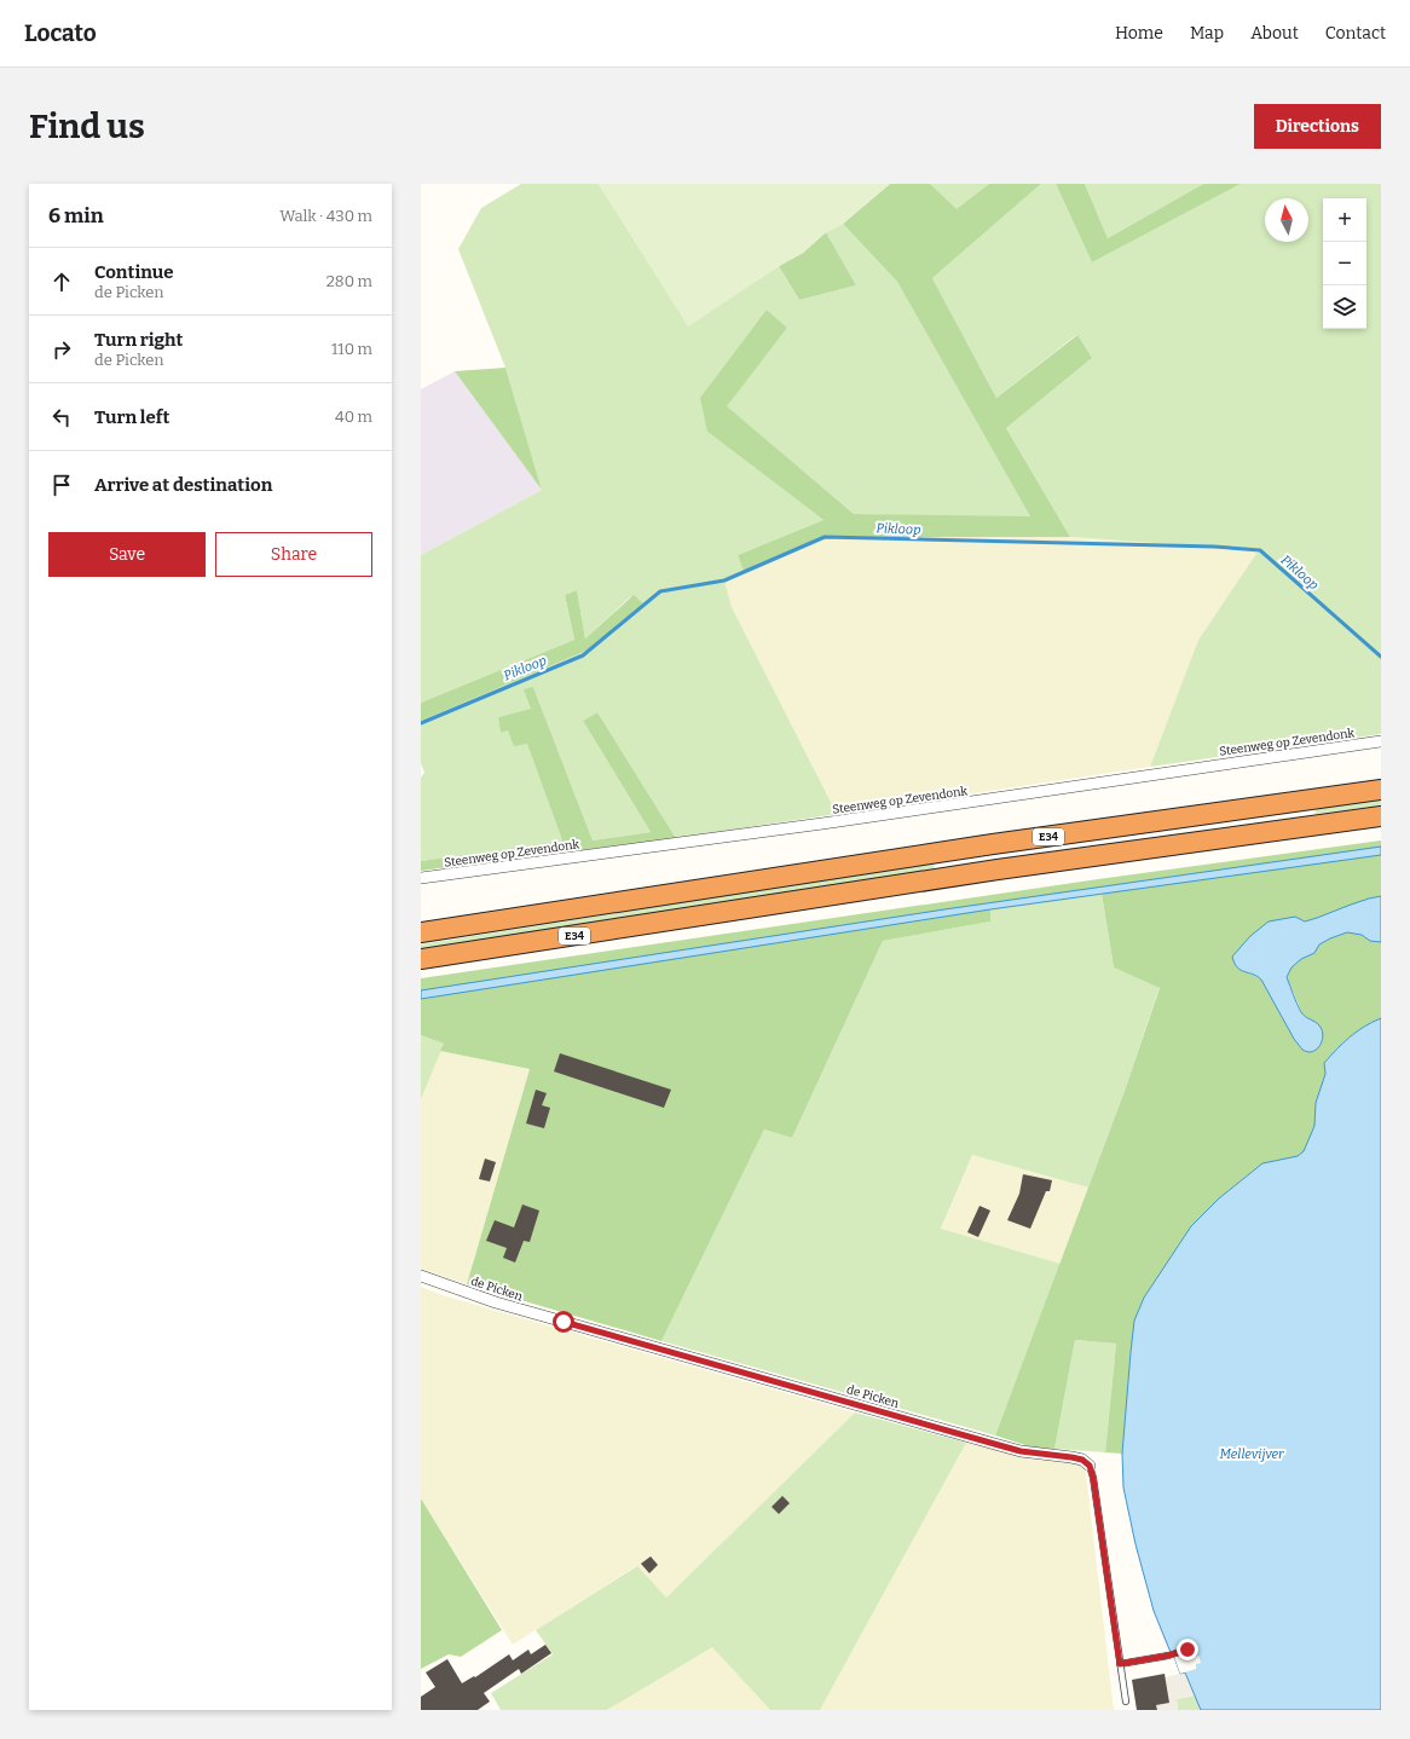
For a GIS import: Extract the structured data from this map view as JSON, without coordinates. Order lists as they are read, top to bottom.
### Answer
{
  "streets": {
    "highway": ["E34"],
    "street": ["Steenweg op Zevendonk", "de Picken"]
  },
  "water": ["Pikloop", "Mellevijver"],
  "north": "top",
  "page": {
    "header": "Locato",
    "nav": [
      "Home",
      "Map",
      "About",
      "Contact"
    ],
    "buttons": [
      "Directions",
      ["Save", "Share"]
    ],
    "title": "Find us",
    "heading": ["6 min", "Walk · 430 m"],
    "map_buttons": ["+", "−"],
    "list": [
      ["Continue", "de Picken", "280 m"],
      ["Turn right", "de Picken", "110 m"],
      ["Turn left", "40 m"],
      "Arrive at destination"
    ]
  }
}
